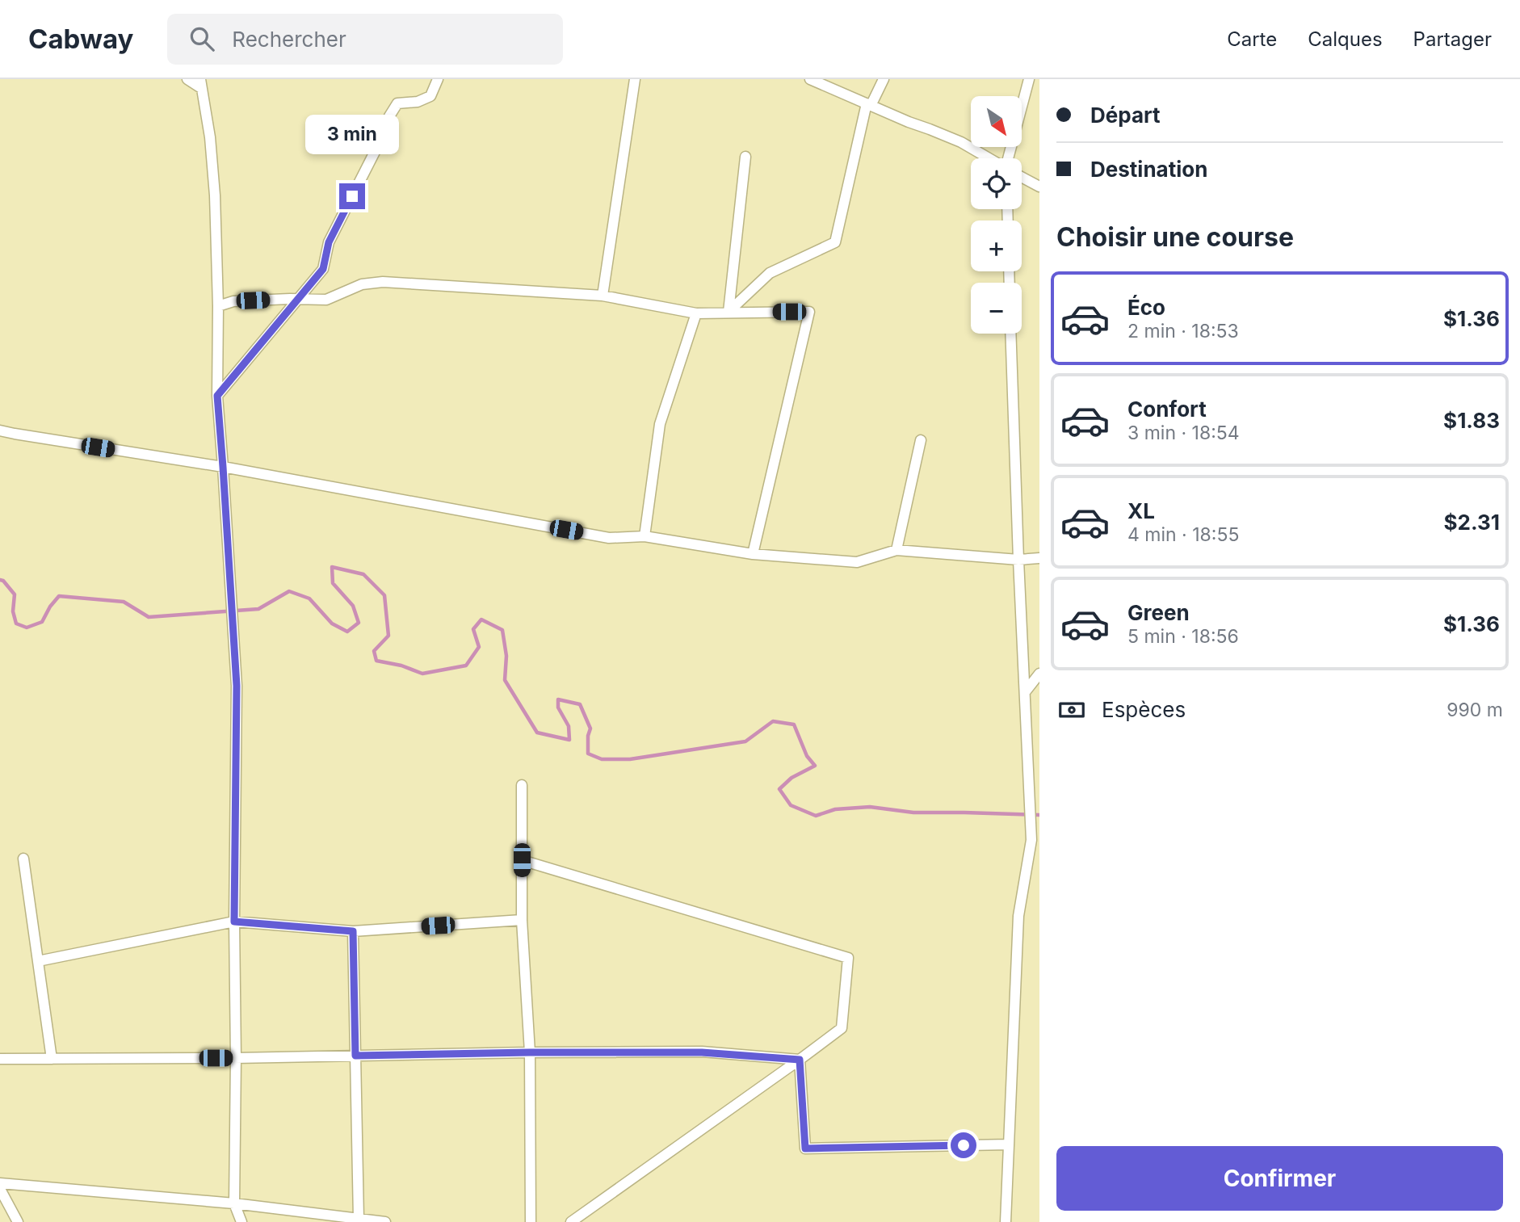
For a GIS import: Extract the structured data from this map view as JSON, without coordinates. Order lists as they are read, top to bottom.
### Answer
{
  "north": "bottom right",
  "page": {
    "header": "Cabway",
    "search": "Rechercher",
    "nav": ["Carte", "Calques", "Partager"],
    "banner": ["Départ", "Destination"],
    "map_buttons": ["+", "−"],
    "bubble": "3 min",
    "heading": "Choisir une course",
    "list": [
      {
        "name": "Éco",
        "note": "2 min · 18:53",
        "value": "$1.36"
      },
      {
        "name": "Confort",
        "note": "3 min · 18:54",
        "value": "$1.83"
      },
      {
        "name": "XL",
        "note": "4 min · 18:55",
        "value": "$2.31"
      },
      {
        "name": "Green",
        "note": "5 min · 18:56",
        "value": "$1.36"
      }
    ],
    "pay": ["Espèces", "990 m"],
    "buttons": "Confirmer"
  }
}
